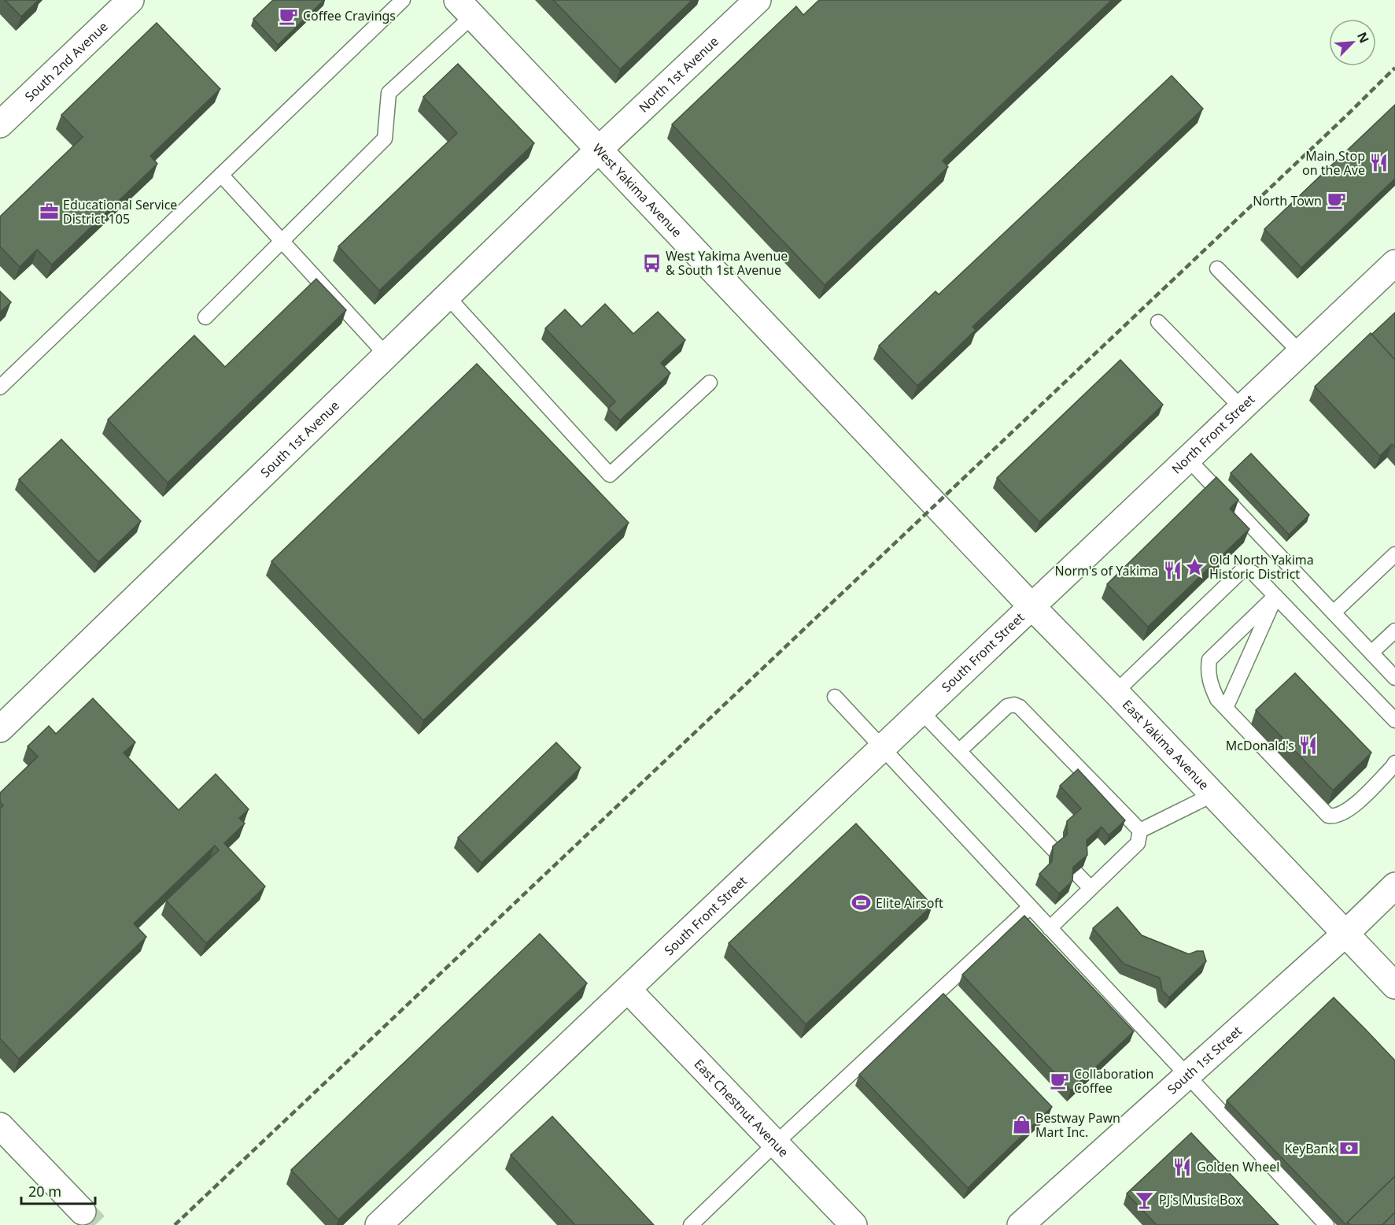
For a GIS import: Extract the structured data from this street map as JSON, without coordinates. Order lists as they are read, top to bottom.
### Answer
{
  "streets": {
    "street": [
      "South 2nd Avenue",
      "North 1st Avenue",
      "West Yakima Avenue",
      "North Front Street",
      "South 1st Avenue",
      "South Front Street",
      "East Yakima Avenue",
      "South 1st Street",
      "East Chestnut Avenue"
    ]
  },
  "crossings": [
    ["North 1st Avenue", "West Yakima Avenue"],
    ["North 1st Avenue", "South 1st Avenue"],
    ["West Yakima Avenue", "South 1st Avenue"],
    ["West Yakima Avenue", "East Yakima Avenue"],
    ["North Front Street", "South Front Street"],
    ["North Front Street", "East Yakima Avenue"],
    ["South Front Street", "East Yakima Avenue"],
    ["South Front Street", "East Chestnut Avenue"],
    ["East Yakima Avenue", "South 1st Street"]
  ],
  "places": {
    "cafe": ["Coffee Cravings", "North Town", "Collaboration Coffee"],
    "restaurant": [
      "Main Stop on the Ave",
      "Norm's of Yakima",
      "McDonald's",
      "Golden Wheel"
    ],
    "office": ["Educational Service District 105"],
    "bus stop": ["West Yakima Avenue & South 1st Avenue"],
    "place": ["Old North Yakima Historic District"],
    "sports": ["Elite Airsoft"],
    "shop": ["Bestway Pawn Mart Inc."],
    "bank": ["KeyBank"],
    "bar": ["PJ's Music Box"]
  },
  "scale_bar": "20 m",
  "north": "top right"
}
